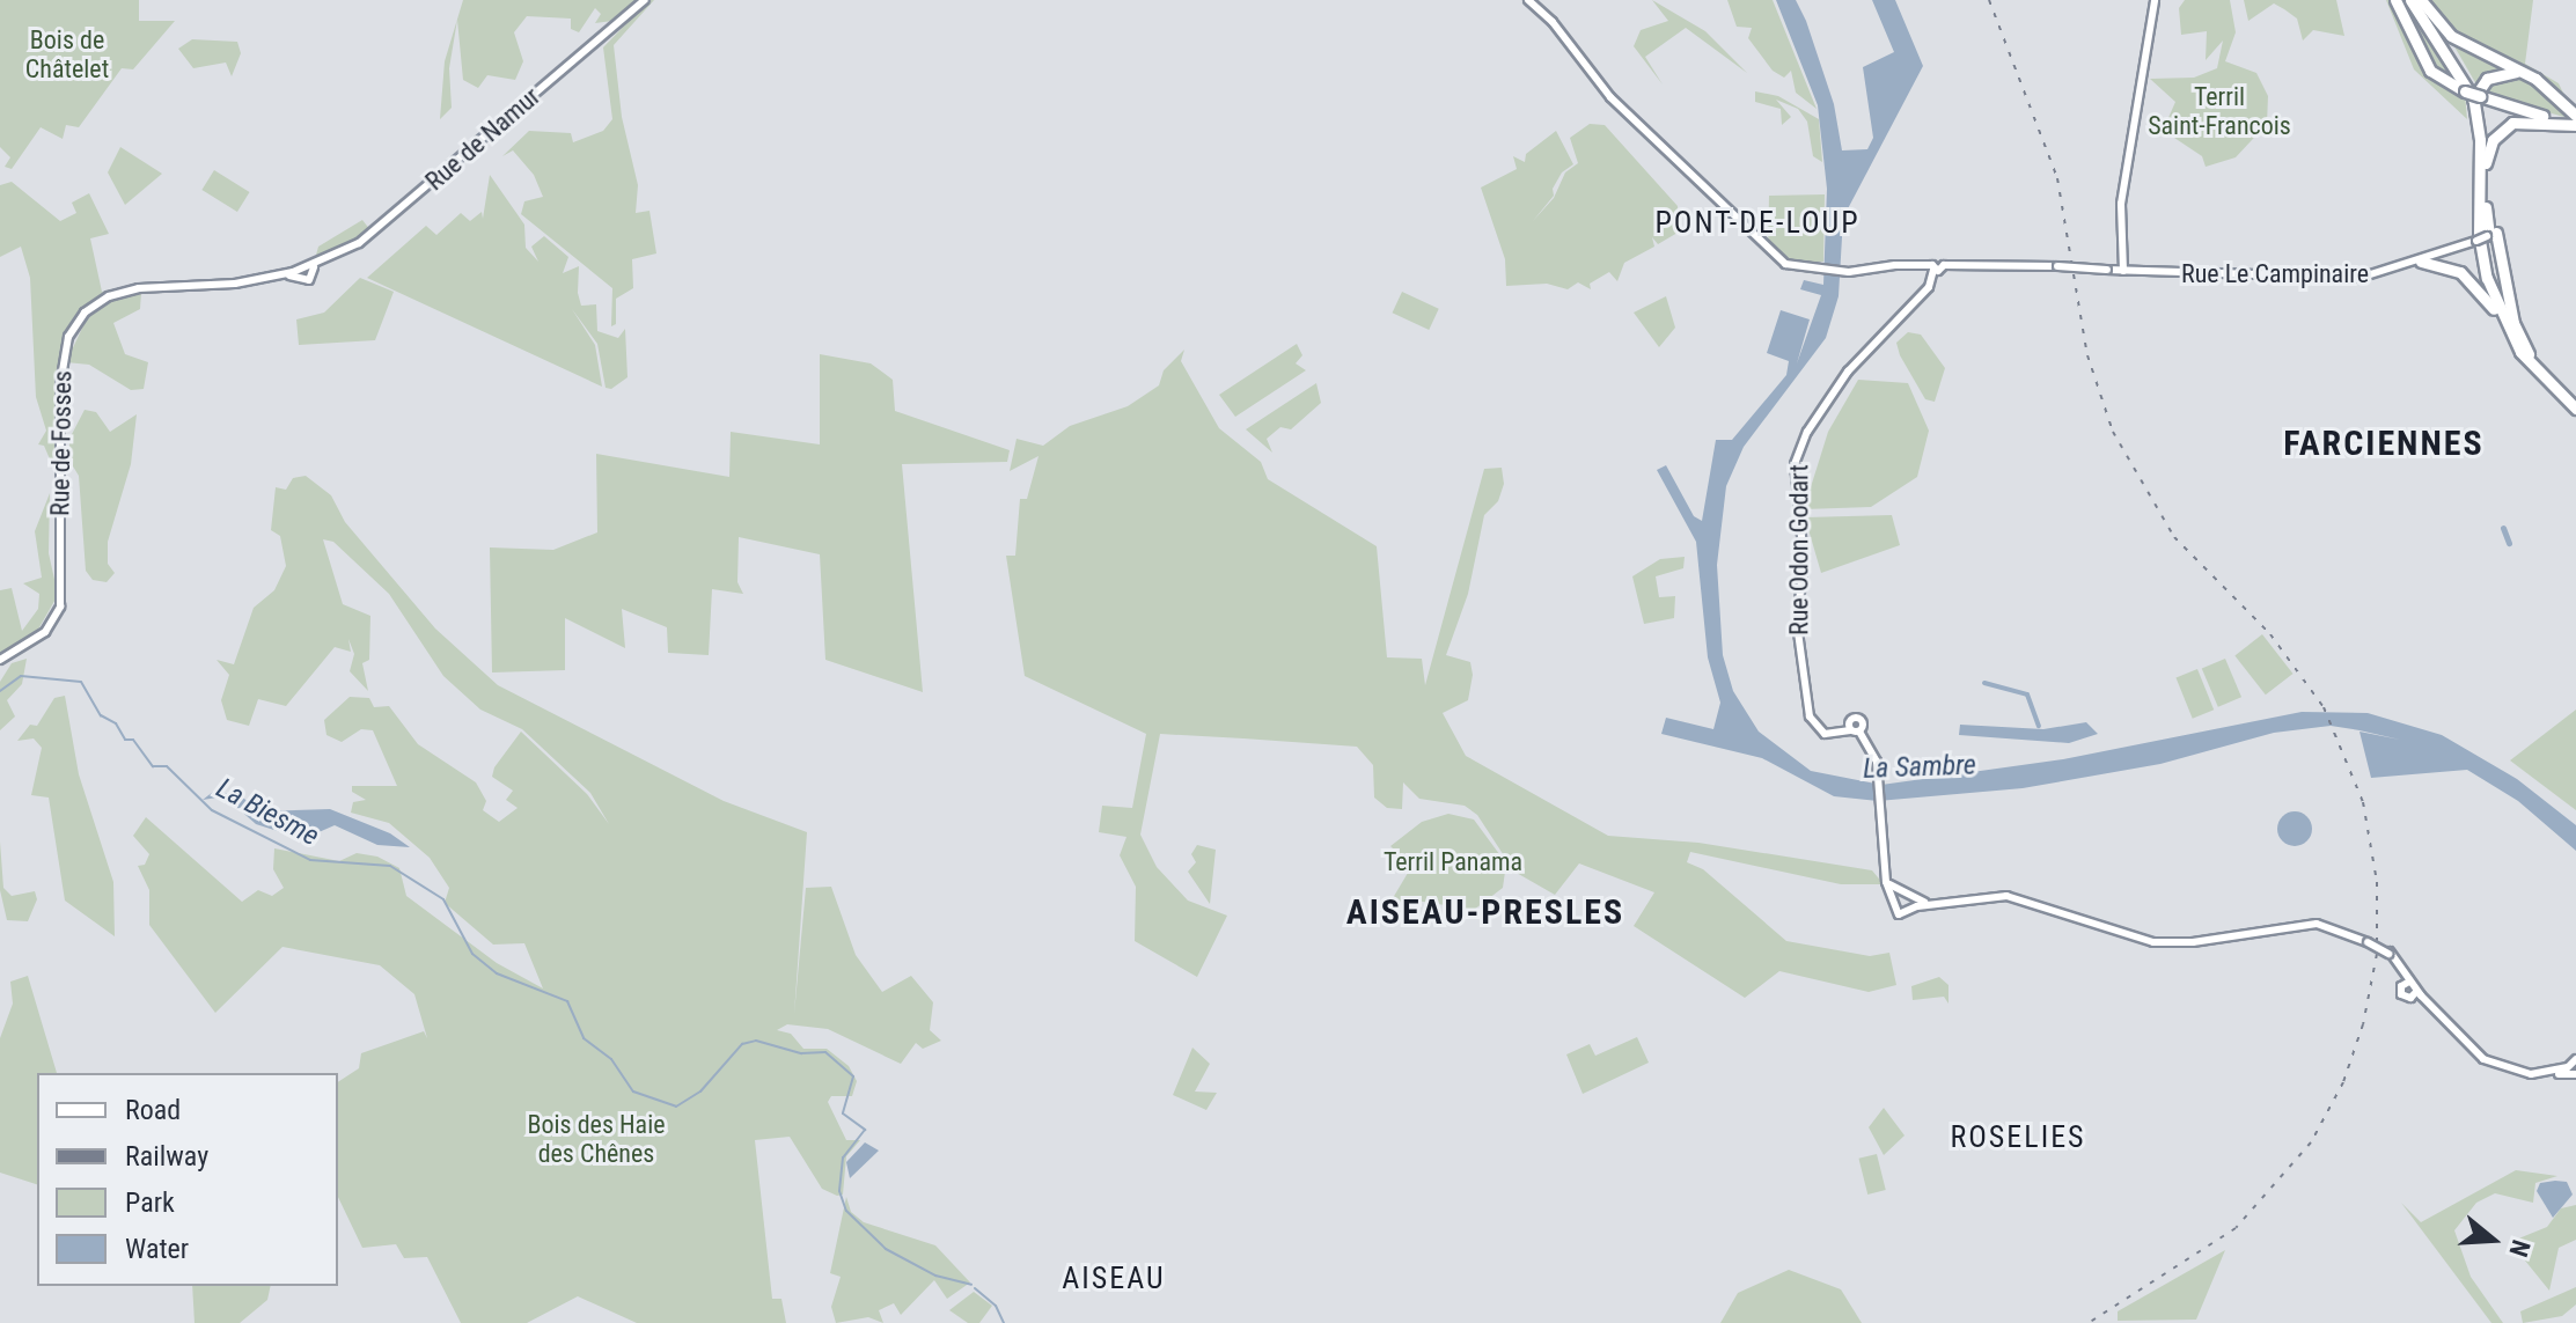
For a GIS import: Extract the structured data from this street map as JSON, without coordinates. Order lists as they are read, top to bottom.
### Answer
{
  "streets": {
    "main road": [
      "Rue de Namur",
      "Rue Le Campinaire",
      "Rue de Fosses",
      "Rue Odon Godart"
    ]
  },
  "crossings": [
    ["Rue de Namur", "Rue de Fosses"],
    ["Rue Le Campinaire", "Rue Odon Godart"]
  ],
  "districts": [
    "PONT-DE-LOUP",
    "FARCIENNES",
    "AISEAU-PRESLES",
    "ROSELIES",
    "AISEAU"
  ],
  "water": ["La Sambre", "La Biesme"],
  "parks": [
    "Bois de Châtelet",
    "Terril Saint-Francois",
    "Terril Panama",
    "Bois des Haie des Chênes"
  ],
  "legend": [
    "Road",
    "Railway",
    "Park",
    "Water"
  ],
  "north": "right"
}
